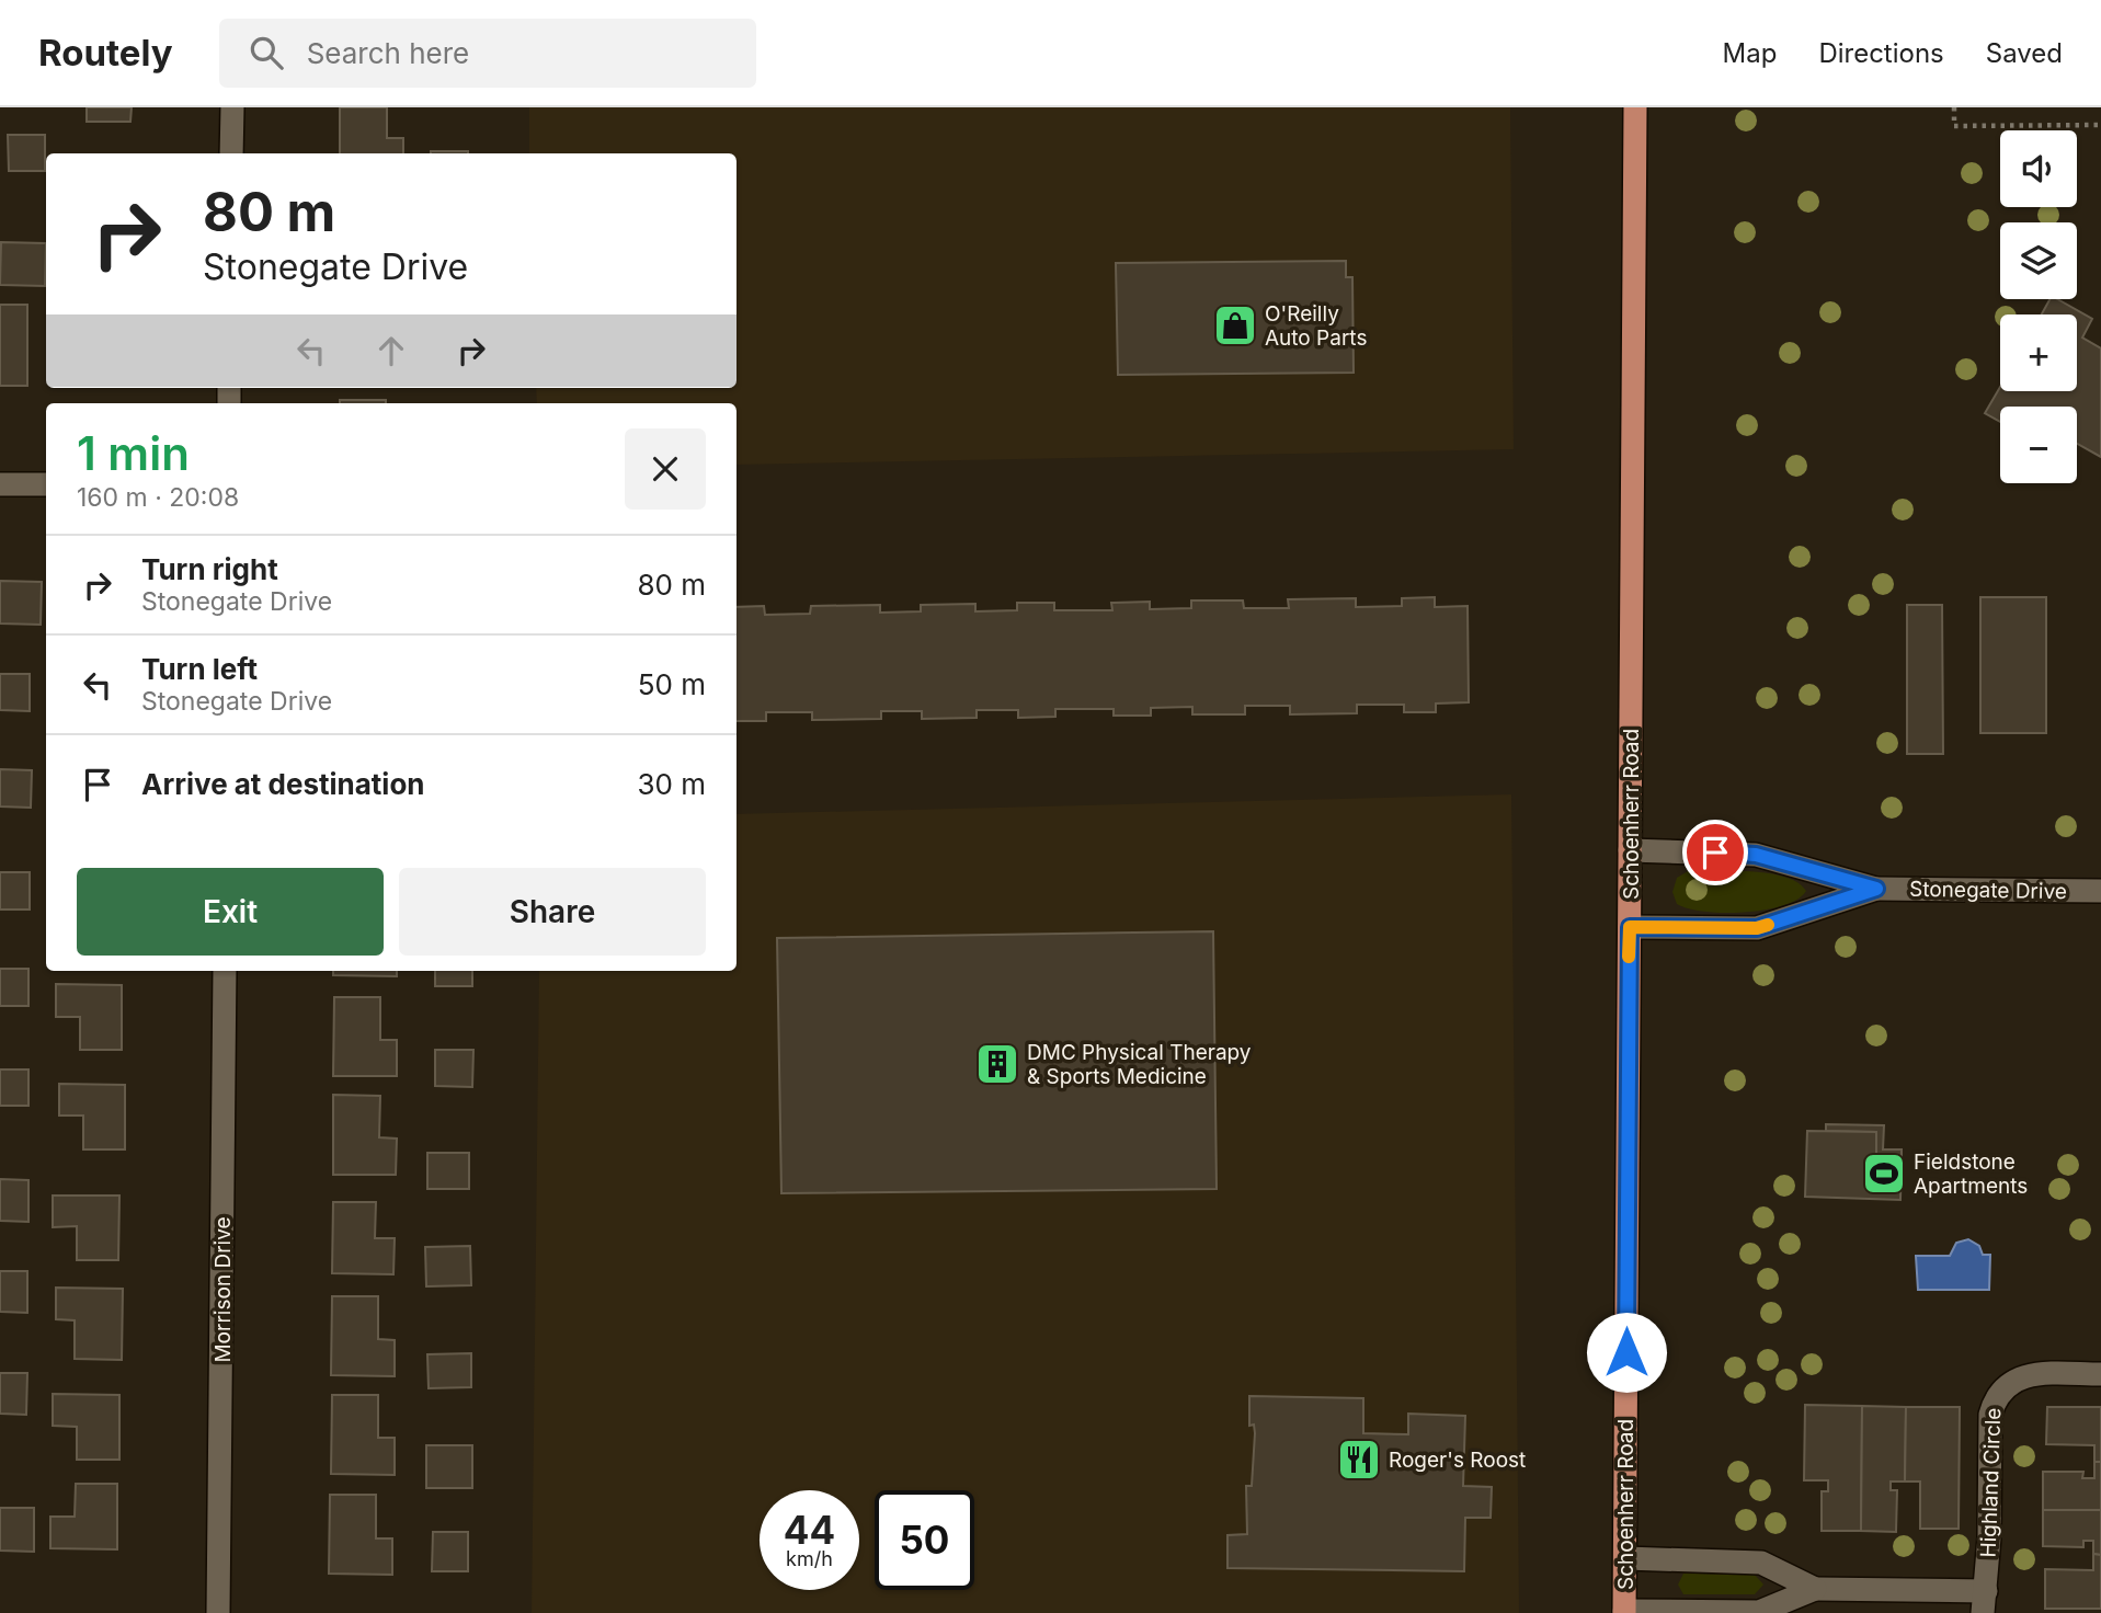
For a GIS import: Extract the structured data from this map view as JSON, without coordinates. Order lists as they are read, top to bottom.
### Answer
{
  "streets": {
    "main road": ["Schoenherr Road"],
    "street": ["Stonegate Drive", "Morrison Drive", "Highland Circle"]
  },
  "crossings": [
    ["Schoenherr Road", "Stonegate Drive"],
    ["Schoenherr Road", "Highland Circle"]
  ],
  "places": {
    "shop": ["O'Reilly Auto Parts"],
    "building": ["DMC Physical Therapy & Sports Medicine"],
    "sports": ["Fieldstone Apartments"],
    "restaurant": ["Roger's Roost"]
  },
  "page": {
    "header": "Routely",
    "search": "Search here",
    "nav": ["Map", "Directions", "Saved"],
    "map_buttons": ["+", "−"],
    "turn": ["80 m", "Stonegate Drive"],
    "heading": ["1 min", "160 m · 20:08"],
    "list": [
      {
        "name": "Turn right",
        "note": "Stonegate Drive",
        "value": "80 m"
      },
      {
        "name": "Turn left",
        "note": "Stonegate Drive",
        "value": "50 m"
      },
      {
        "name": "Arrive at destination",
        "value": "30 m"
      }
    ],
    "buttons": ["Exit", "Share"],
    "speed": "44 km/h",
    "limit": "50"
  }
}
